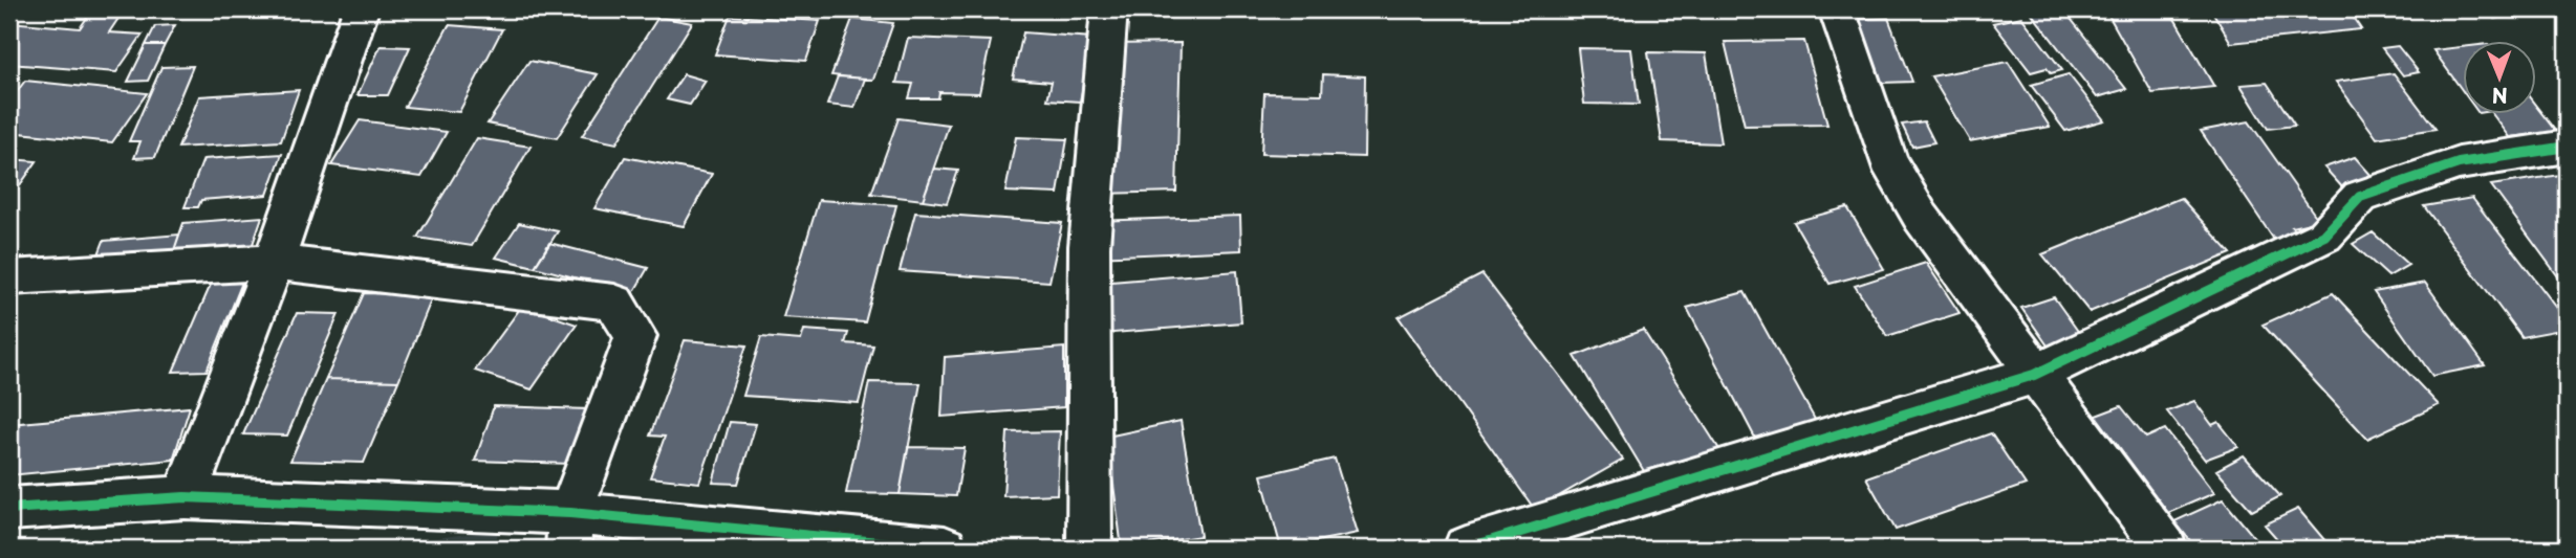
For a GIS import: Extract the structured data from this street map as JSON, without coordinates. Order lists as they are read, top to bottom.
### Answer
{
  "north": "bottom"
}
